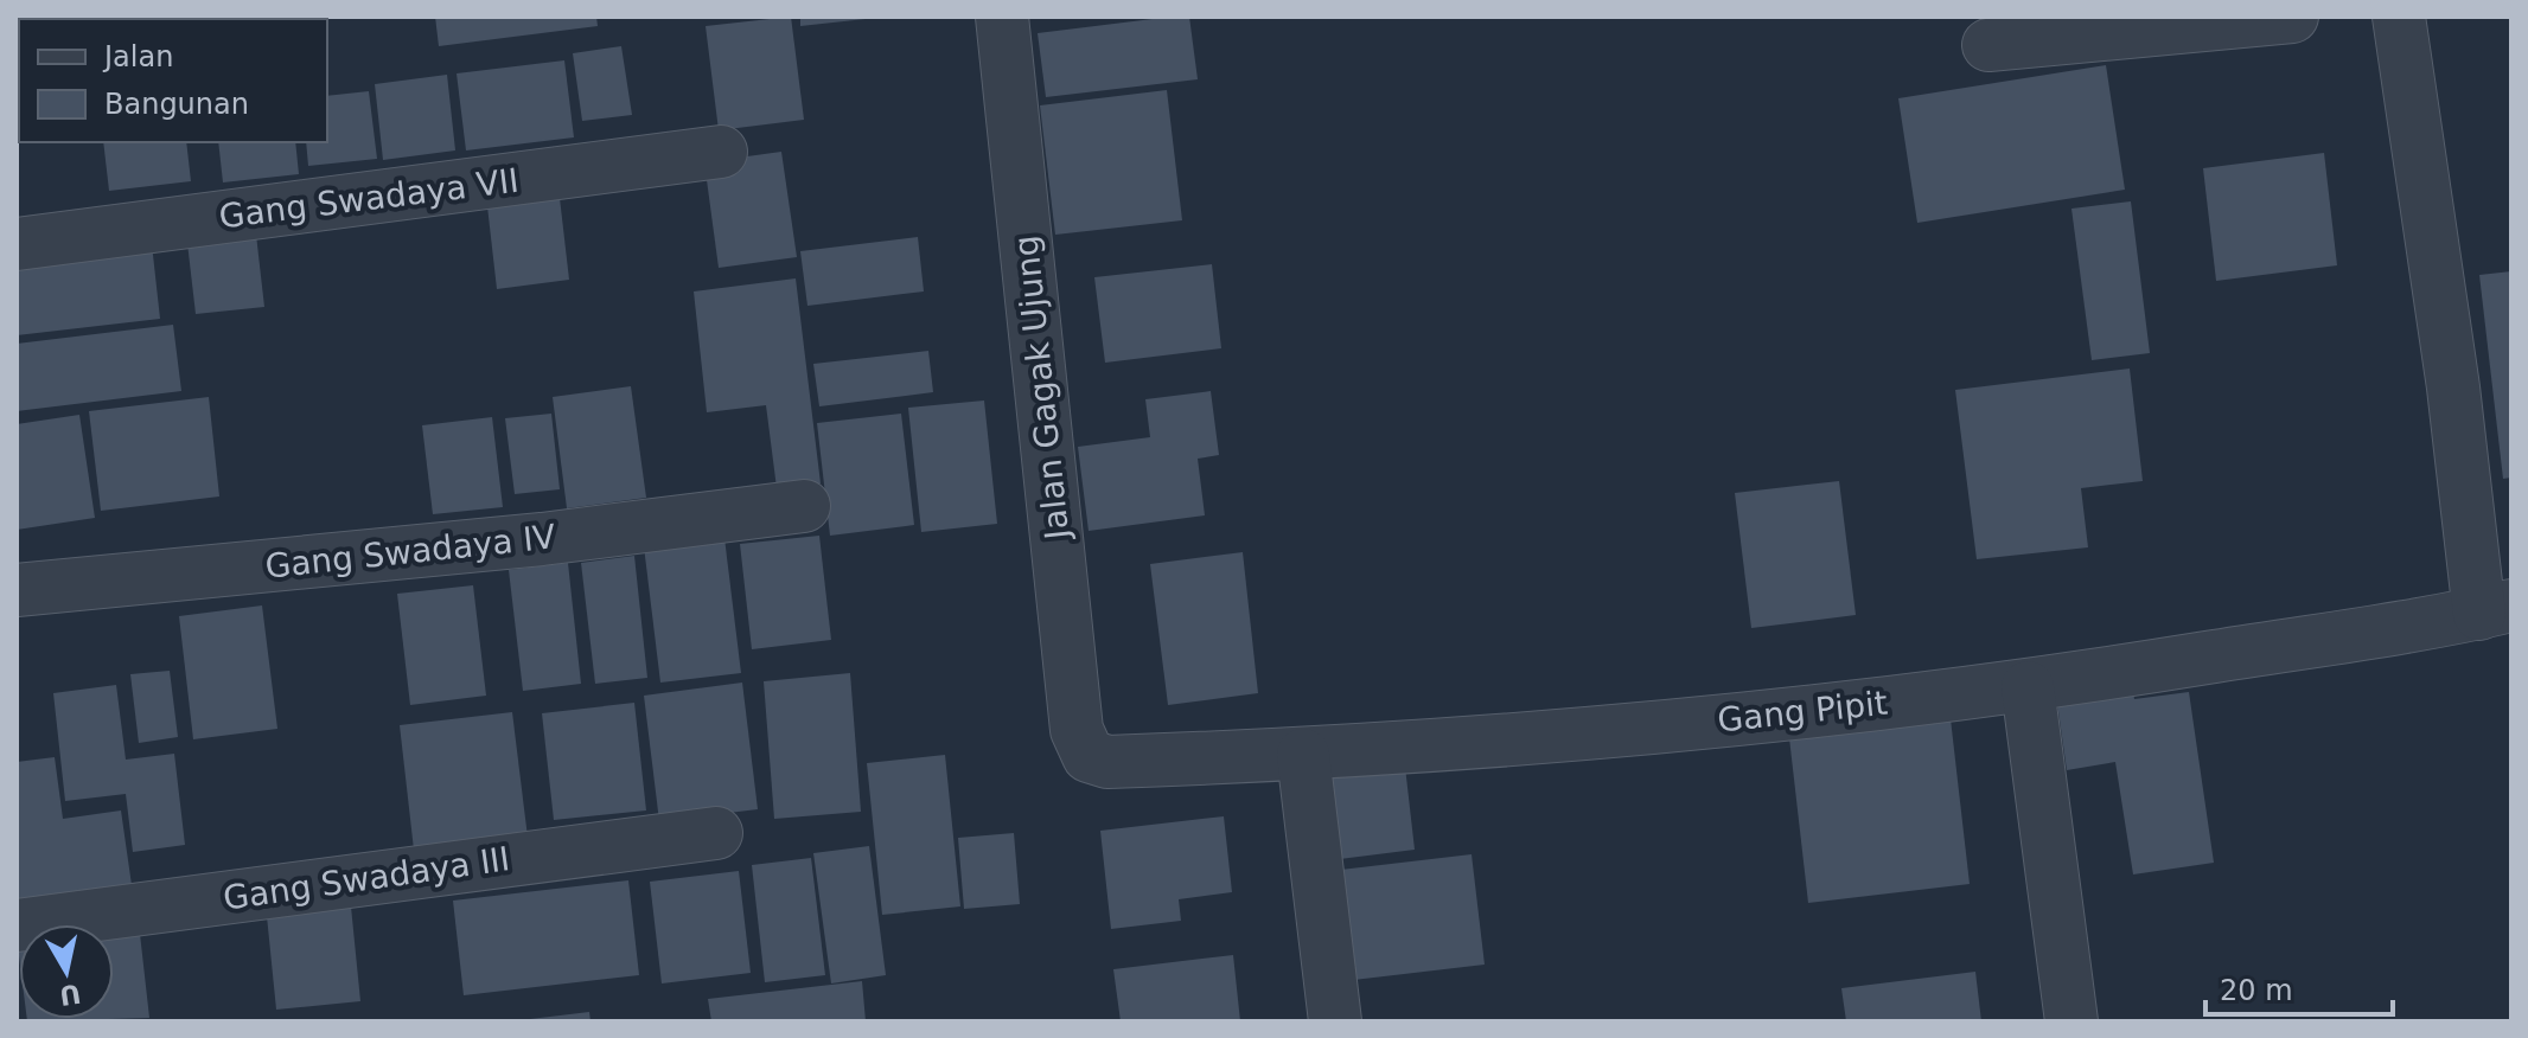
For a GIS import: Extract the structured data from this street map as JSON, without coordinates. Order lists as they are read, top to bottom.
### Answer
{
  "streets": {
    "street": [
      "Gang Swadaya VII",
      "Jalan Gagak Ujung",
      "Gang Swadaya IV",
      "Gang Pipit",
      "Gang Swadaya III"
    ]
  },
  "crossings": [
    ["Jalan Gagak Ujung", "Gang Pipit"]
  ],
  "legend": ["Jalan", "Bangunan"],
  "scale_bar": "20 m",
  "north": "bottom"
}
